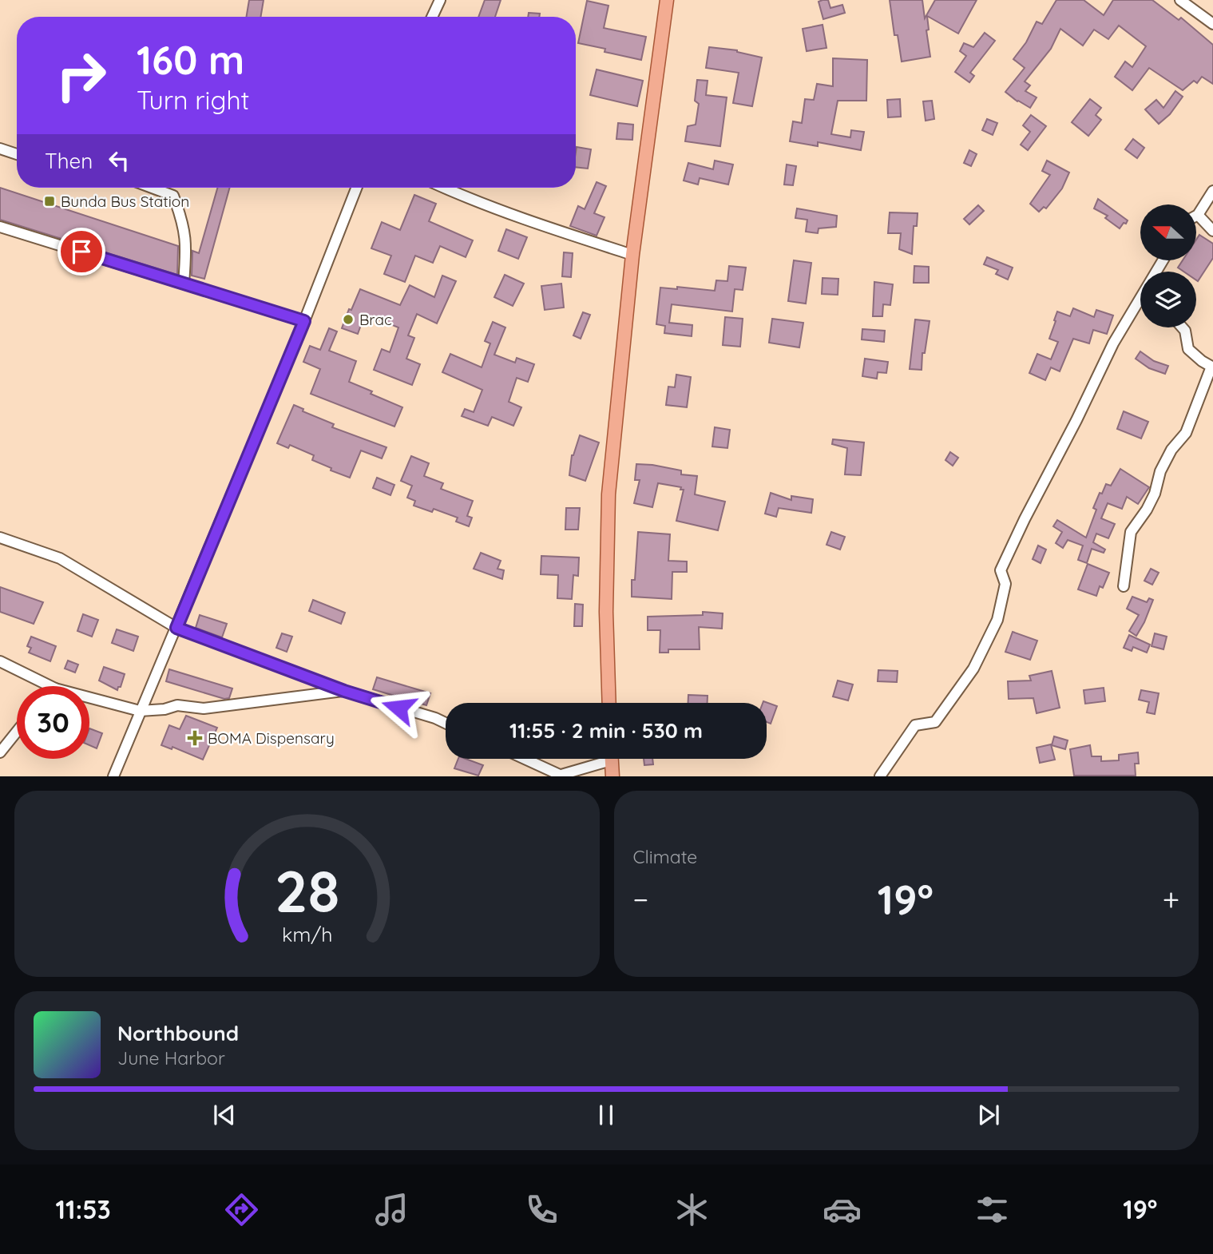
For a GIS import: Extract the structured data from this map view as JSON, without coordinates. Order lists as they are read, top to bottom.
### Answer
{
  "places": {
    "transit": ["Bunda Bus Station"],
    "other": ["Brac"],
    "health": ["BOMA Dispensary"]
  },
  "north": "left",
  "page": {
    "turn": ["160 m", "Turn right"],
    "then": "Then",
    "limit": "30",
    "trip": "11:55 · 2 min · 530 m",
    "tile": "Climate",
    "heat": ["−", "19°", "+"],
    "song": ["Northbound", "June Harbor"],
    "tabs": ["11:53", "19°"],
    "gauge": ["28", "km/h"]
  }
}
